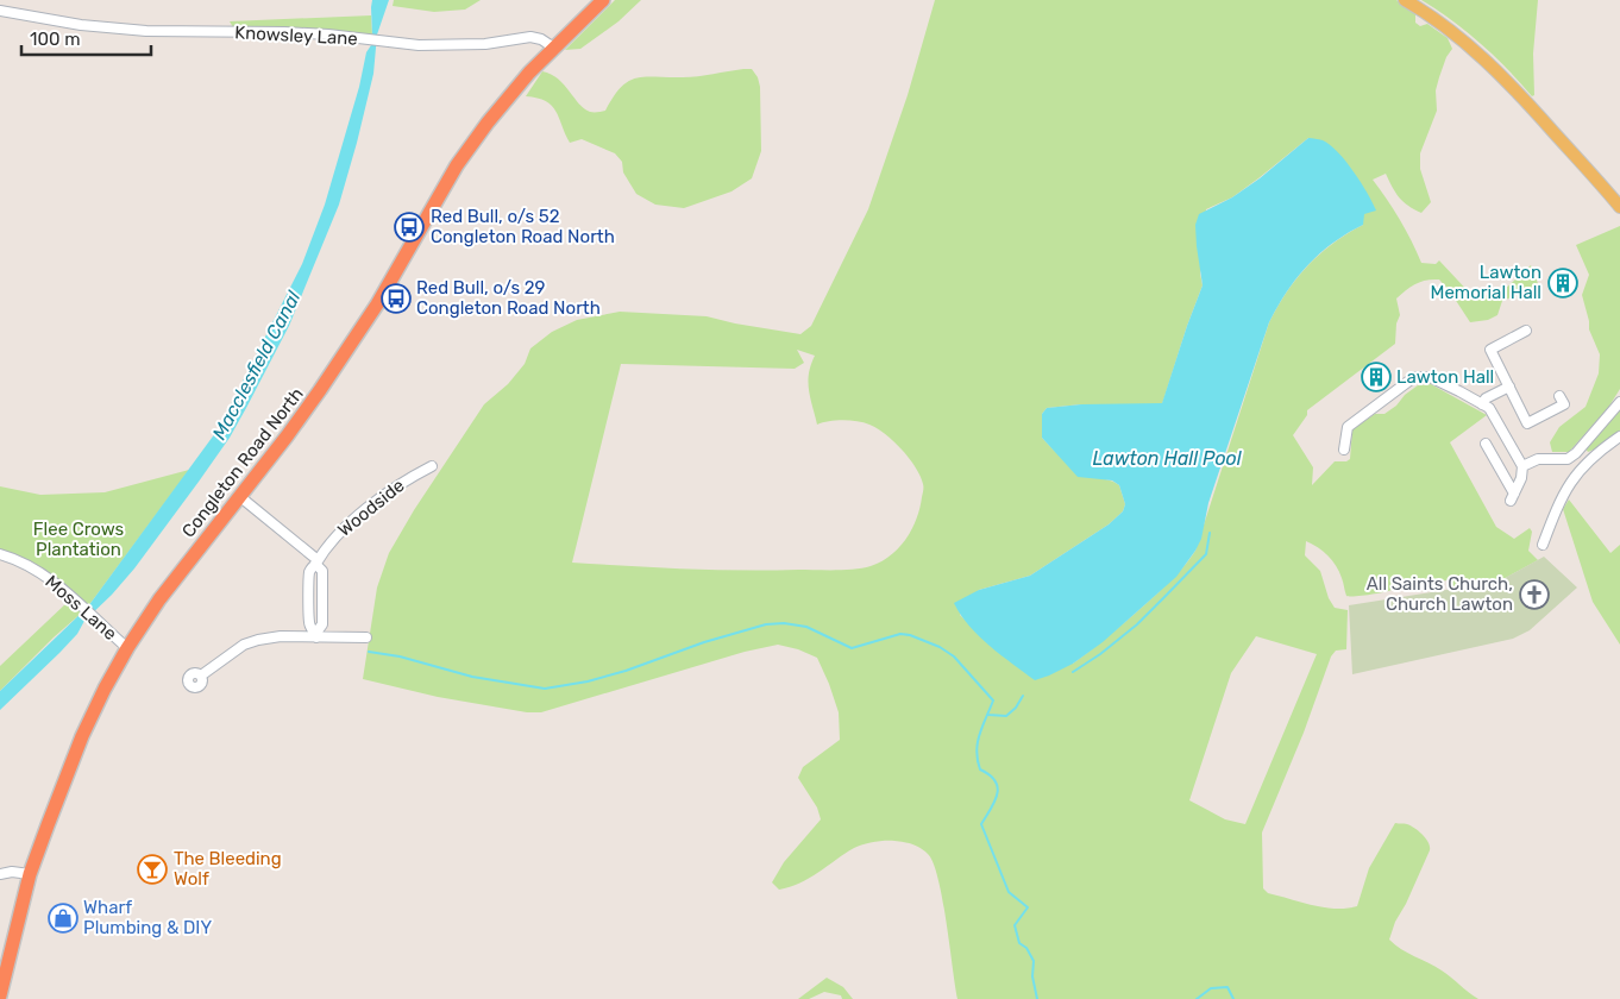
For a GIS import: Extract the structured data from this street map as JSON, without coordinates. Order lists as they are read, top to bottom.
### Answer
{
  "streets": {
    "highway": ["Congleton Road North"],
    "street": ["Knowsley Lane", "Woodside", "Moss Lane"]
  },
  "crossings": [
    ["Knowsley Lane", "Congleton Road North"],
    ["Congleton Road North", "Moss Lane"]
  ],
  "water": ["Macclesfield Canal", "Lawton Hall Pool"],
  "parks": ["Flee Crows Plantation"],
  "places": {
    "bus stop": ["Red Bull, o/s 52 Congleton Road North", "Red Bull, o/s 29 Congleton Road North"],
    "building": ["Lawton Memorial Hall", "Lawton Hall"],
    "church": ["All Saints Church, Church Lawton"],
    "bar": ["The Bleeding Wolf"],
    "shop": ["Wharf Plumbing & DIY"]
  },
  "scale_bar": "100 m"
}
